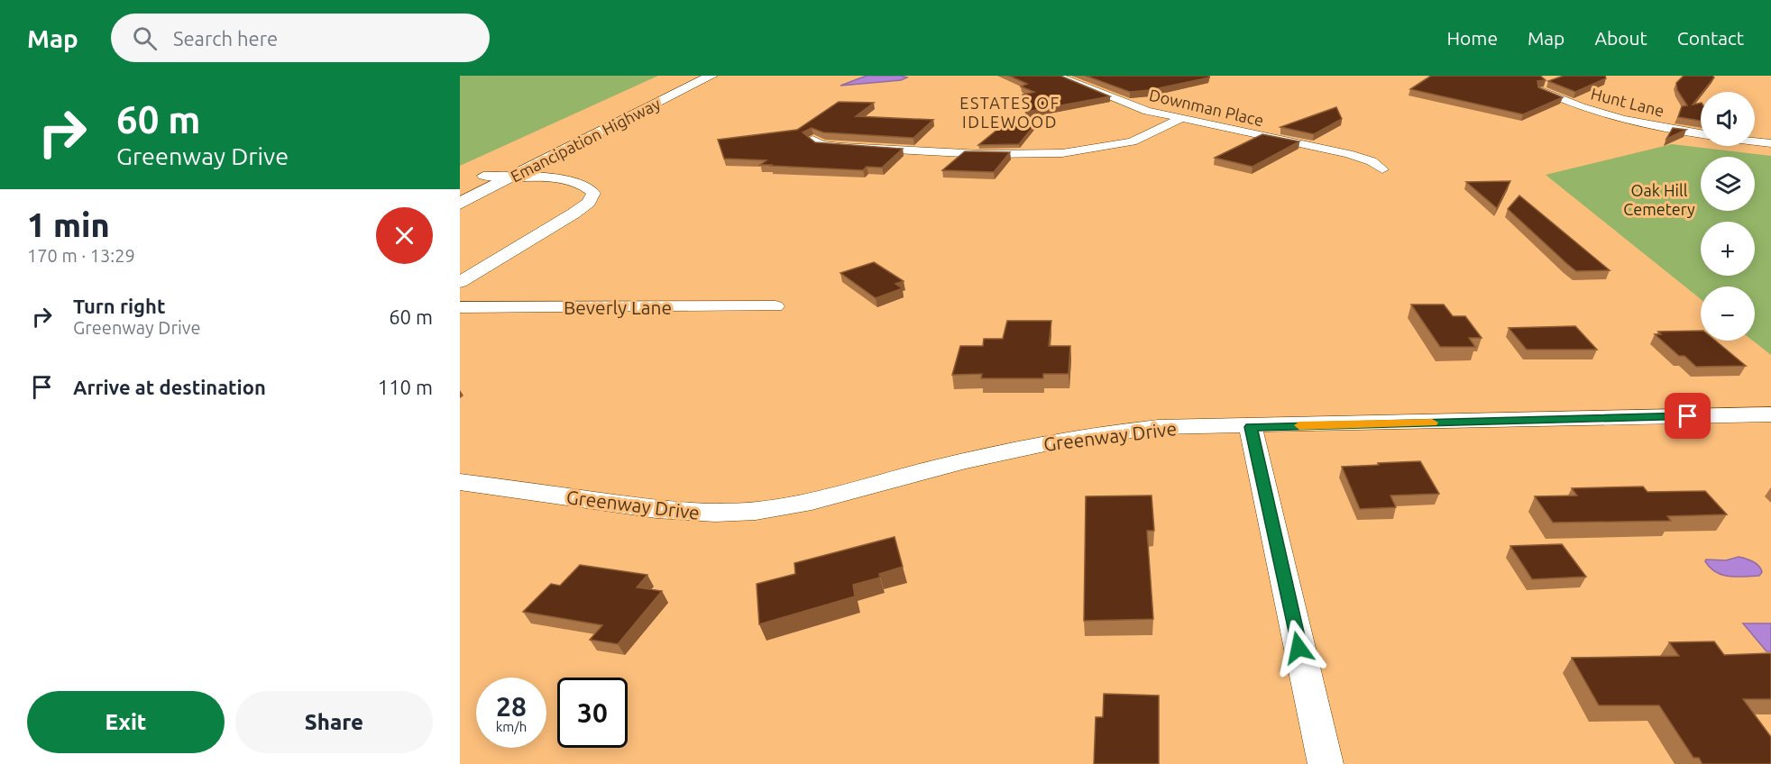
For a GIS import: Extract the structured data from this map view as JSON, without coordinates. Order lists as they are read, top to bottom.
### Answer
{
  "streets": {
    "main road": ["Emancipation Highway"],
    "street": [
      "Hunt Lane",
      "Downman Place",
      "Beverly Lane",
      "Greenway Drive"
    ]
  },
  "districts": ["ESTATES OF IDLEWOOD"],
  "parks": ["Oak Hill Cemetery"],
  "page": {
    "header": "Map",
    "search": "Search here",
    "nav": [
      "Home",
      "Map",
      "About",
      "Contact"
    ],
    "turn": ["60 m", "Greenway Drive"],
    "map_buttons": ["+", "−"],
    "heading": ["1 min", "170 m · 13:29"],
    "list": [
      {
        "name": "Turn right",
        "note": "Greenway Drive",
        "value": "60 m"
      },
      {
        "name": "Arrive at destination",
        "value": "110 m"
      }
    ],
    "speed": "28 km/h",
    "limit": "30",
    "buttons": ["Exit", "Share"]
  }
}
